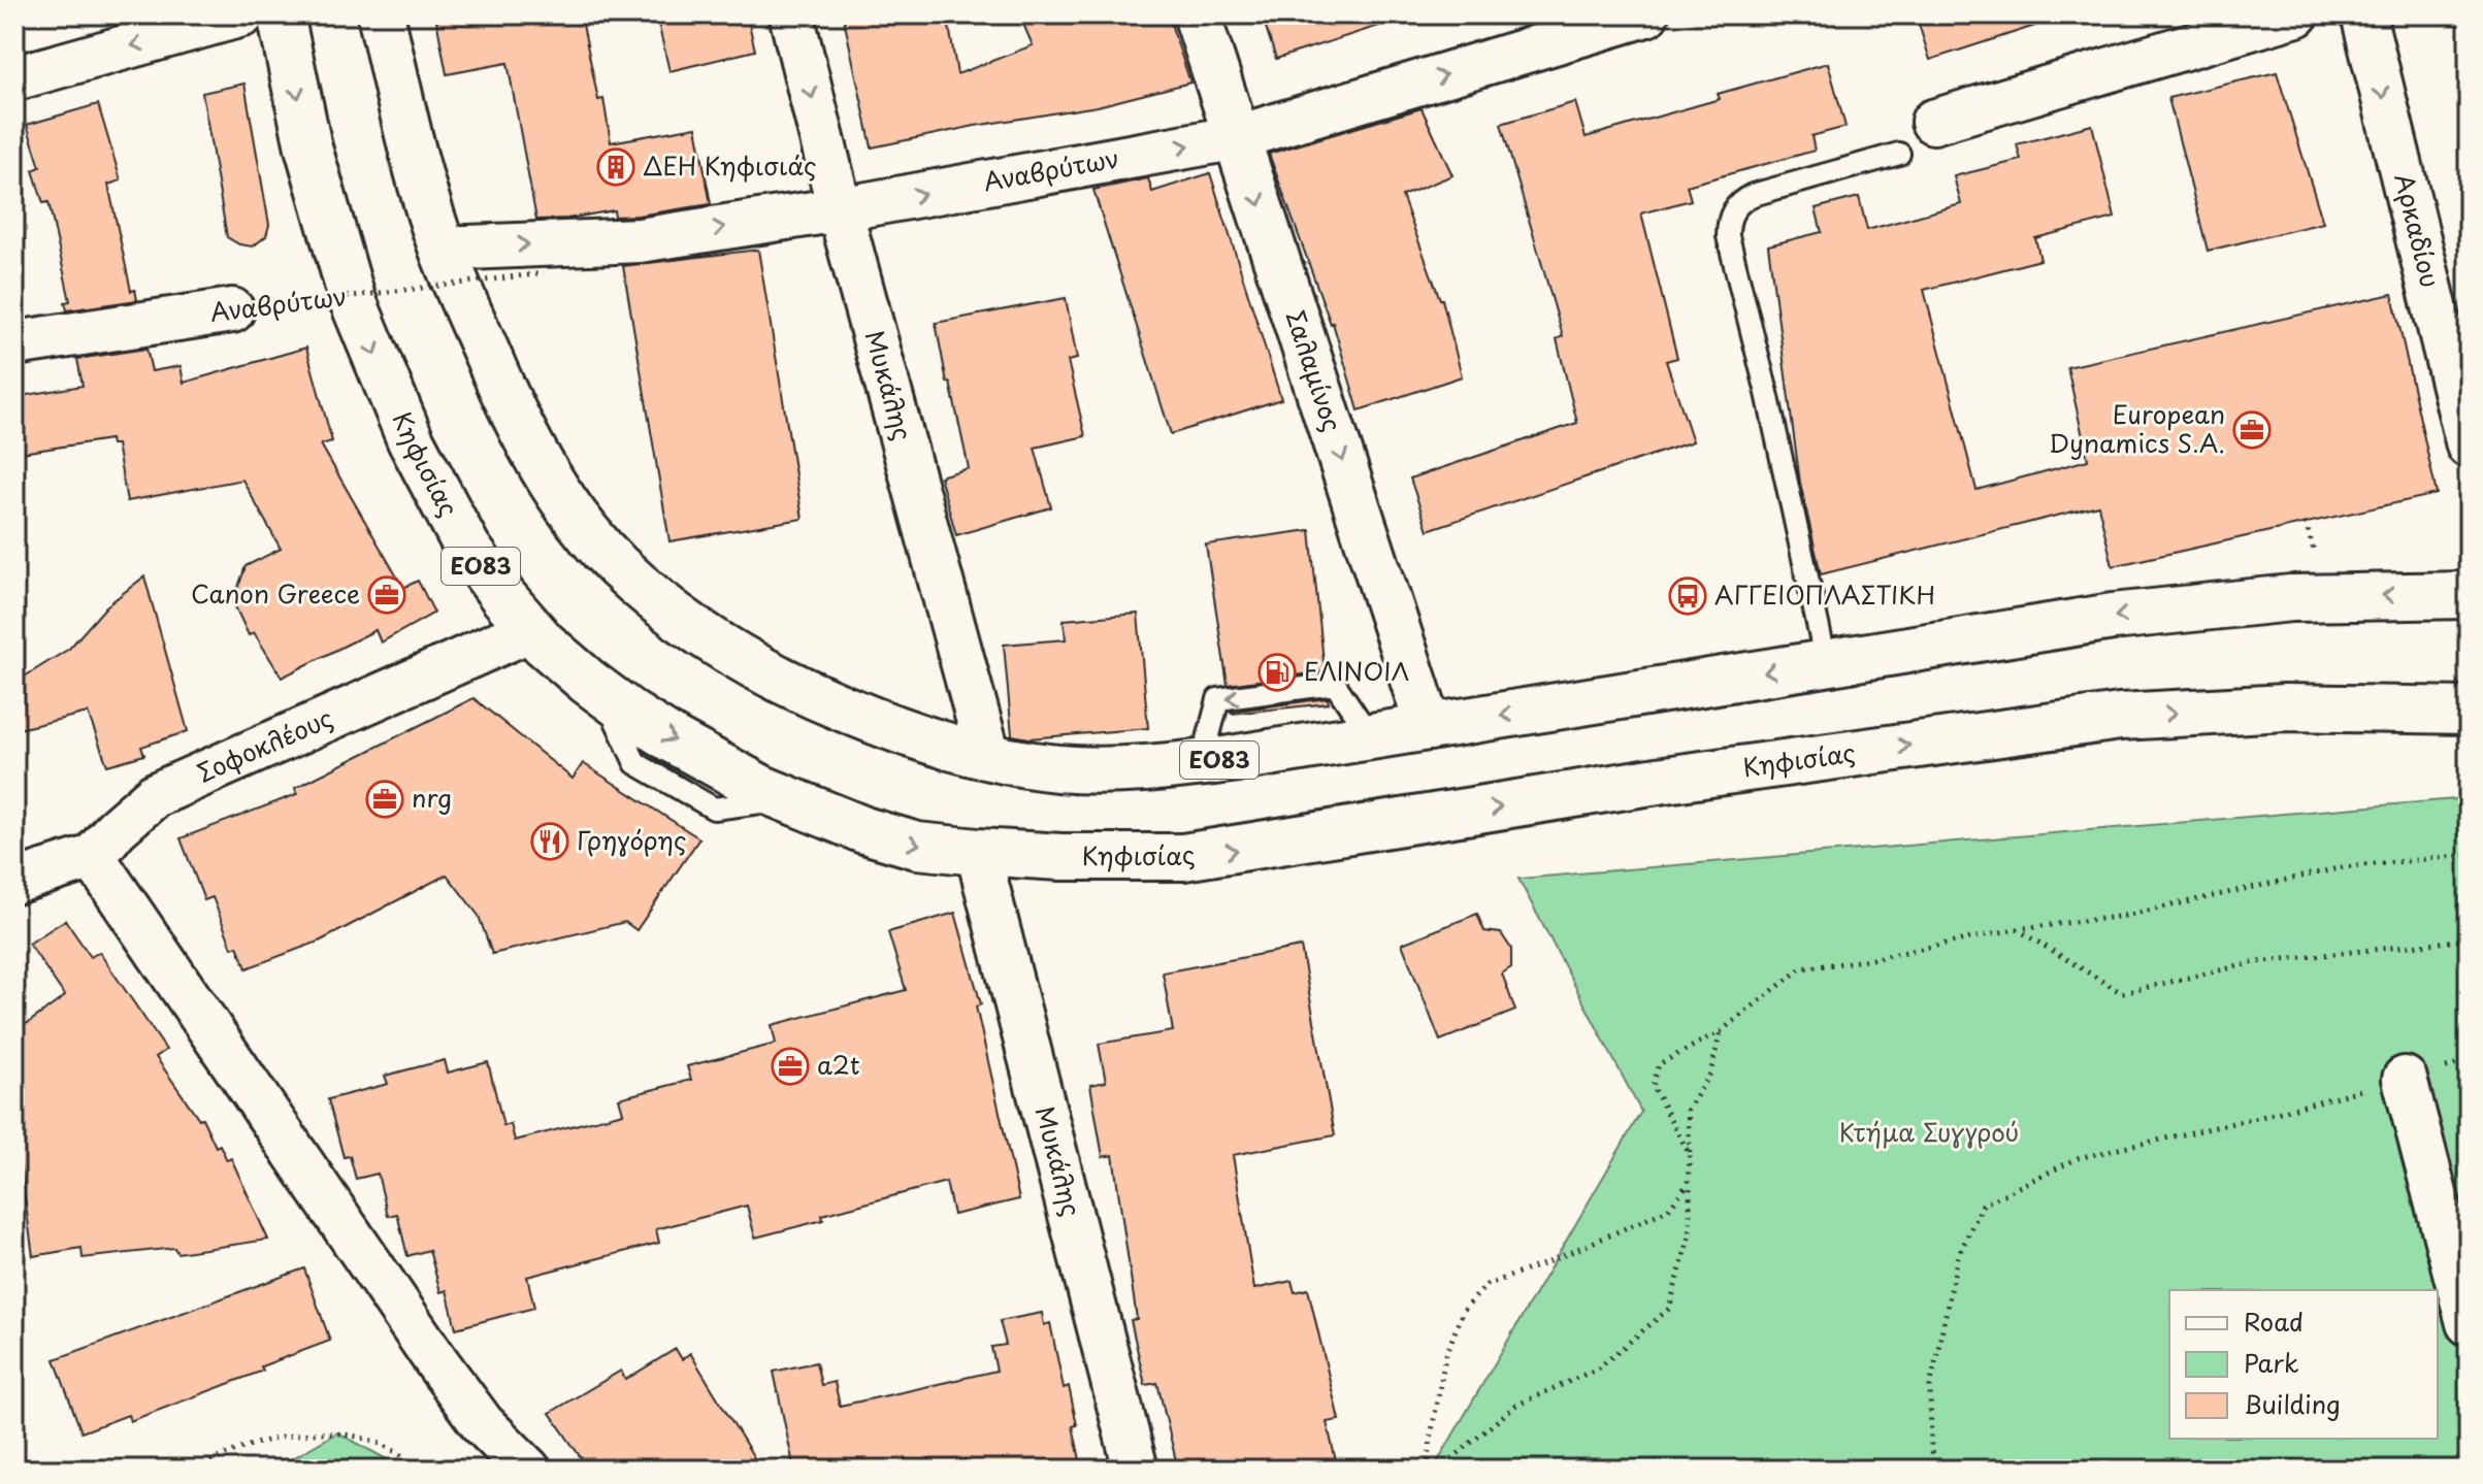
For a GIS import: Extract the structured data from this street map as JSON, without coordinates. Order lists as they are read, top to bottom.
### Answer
{
  "streets": {
    "main road": ["Σαλαμίνος", "Κηφισίας", "ΕΟ83"],
    "street": [
      "Αναβρύτων",
      "Αρκαδίου",
      "Μυκάλης",
      "Σοφοκλέους"
    ]
  },
  "crossings": [
    ["Αναβρύτων", "Σαλαμίνος"],
    ["Αναβρύτων", "Μυκάλης"],
    ["Αναβρύτων", "ΕΟ83"],
    ["Σαλαμίνος", "ΕΟ83"],
    ["Μυκάλης", "Κηφισίας"],
    ["Μυκάλης", "ΕΟ83"],
    ["Κηφισίας", "Σοφοκλέους"]
  ],
  "one_way": ["Αναβρύτων", "Αρκαδίου", "Σαλαμίνος"],
  "parks": ["Κτήμα Συγγρού"],
  "places": {
    "building": ["ΔΕΗ Κηφισιάς"],
    "office": [
      "European Dynamics S.A.",
      "Canon Greece",
      "nrg",
      "a2t"
    ],
    "bus stop": ["ΑΓΓΕΙΟΠΛΑΣΤΙΚΗ"],
    "fuel station": ["ΕΛΙΝΟΙΛ"],
    "restaurant": ["Γρηγόρης"]
  },
  "legend": ["Road", "Park", "Building"]
}
